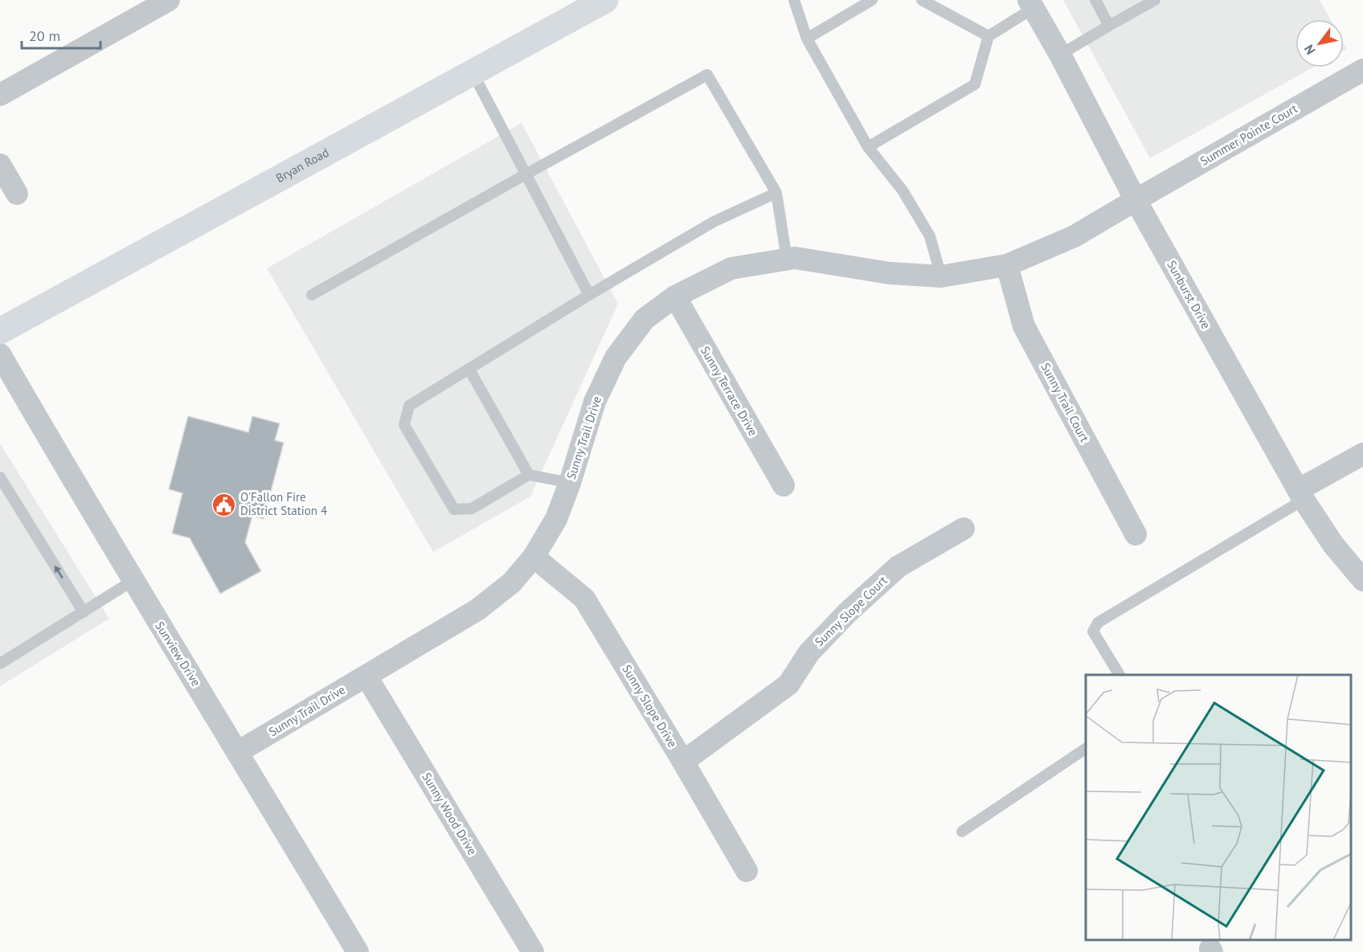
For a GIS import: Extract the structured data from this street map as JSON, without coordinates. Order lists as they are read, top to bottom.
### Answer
{
  "streets": {
    "main road": ["Bryan Road"],
    "street": [
      "Summer Pointe Court",
      "Sunburst Drive",
      "Sunny Terrace Drive",
      "Sunny Trail Court",
      "Sunny Trail Drive",
      "Sunny Slope Court",
      "Sunview Drive",
      "Sunny Slope Drive",
      "Sunny Wood Drive"
    ]
  },
  "crossings": [
    ["Summer Pointe Court", "Sunburst Drive"],
    ["Summer Pointe Court", "Sunny Trail Drive"],
    ["Sunburst Drive", "Sunny Trail Drive"],
    ["Sunny Terrace Drive", "Sunny Trail Drive"],
    ["Sunny Trail Court", "Sunny Trail Drive"],
    ["Sunny Trail Drive", "Sunview Drive"],
    ["Sunny Trail Drive", "Sunny Slope Drive"],
    ["Sunny Trail Drive", "Sunny Wood Drive"],
    ["Sunny Slope Court", "Sunny Slope Drive"]
  ],
  "places": {
    "public building": ["O'Fallon Fire District Station 4"]
  },
  "scale_bar": "20 m",
  "north": "bottom left"
}
